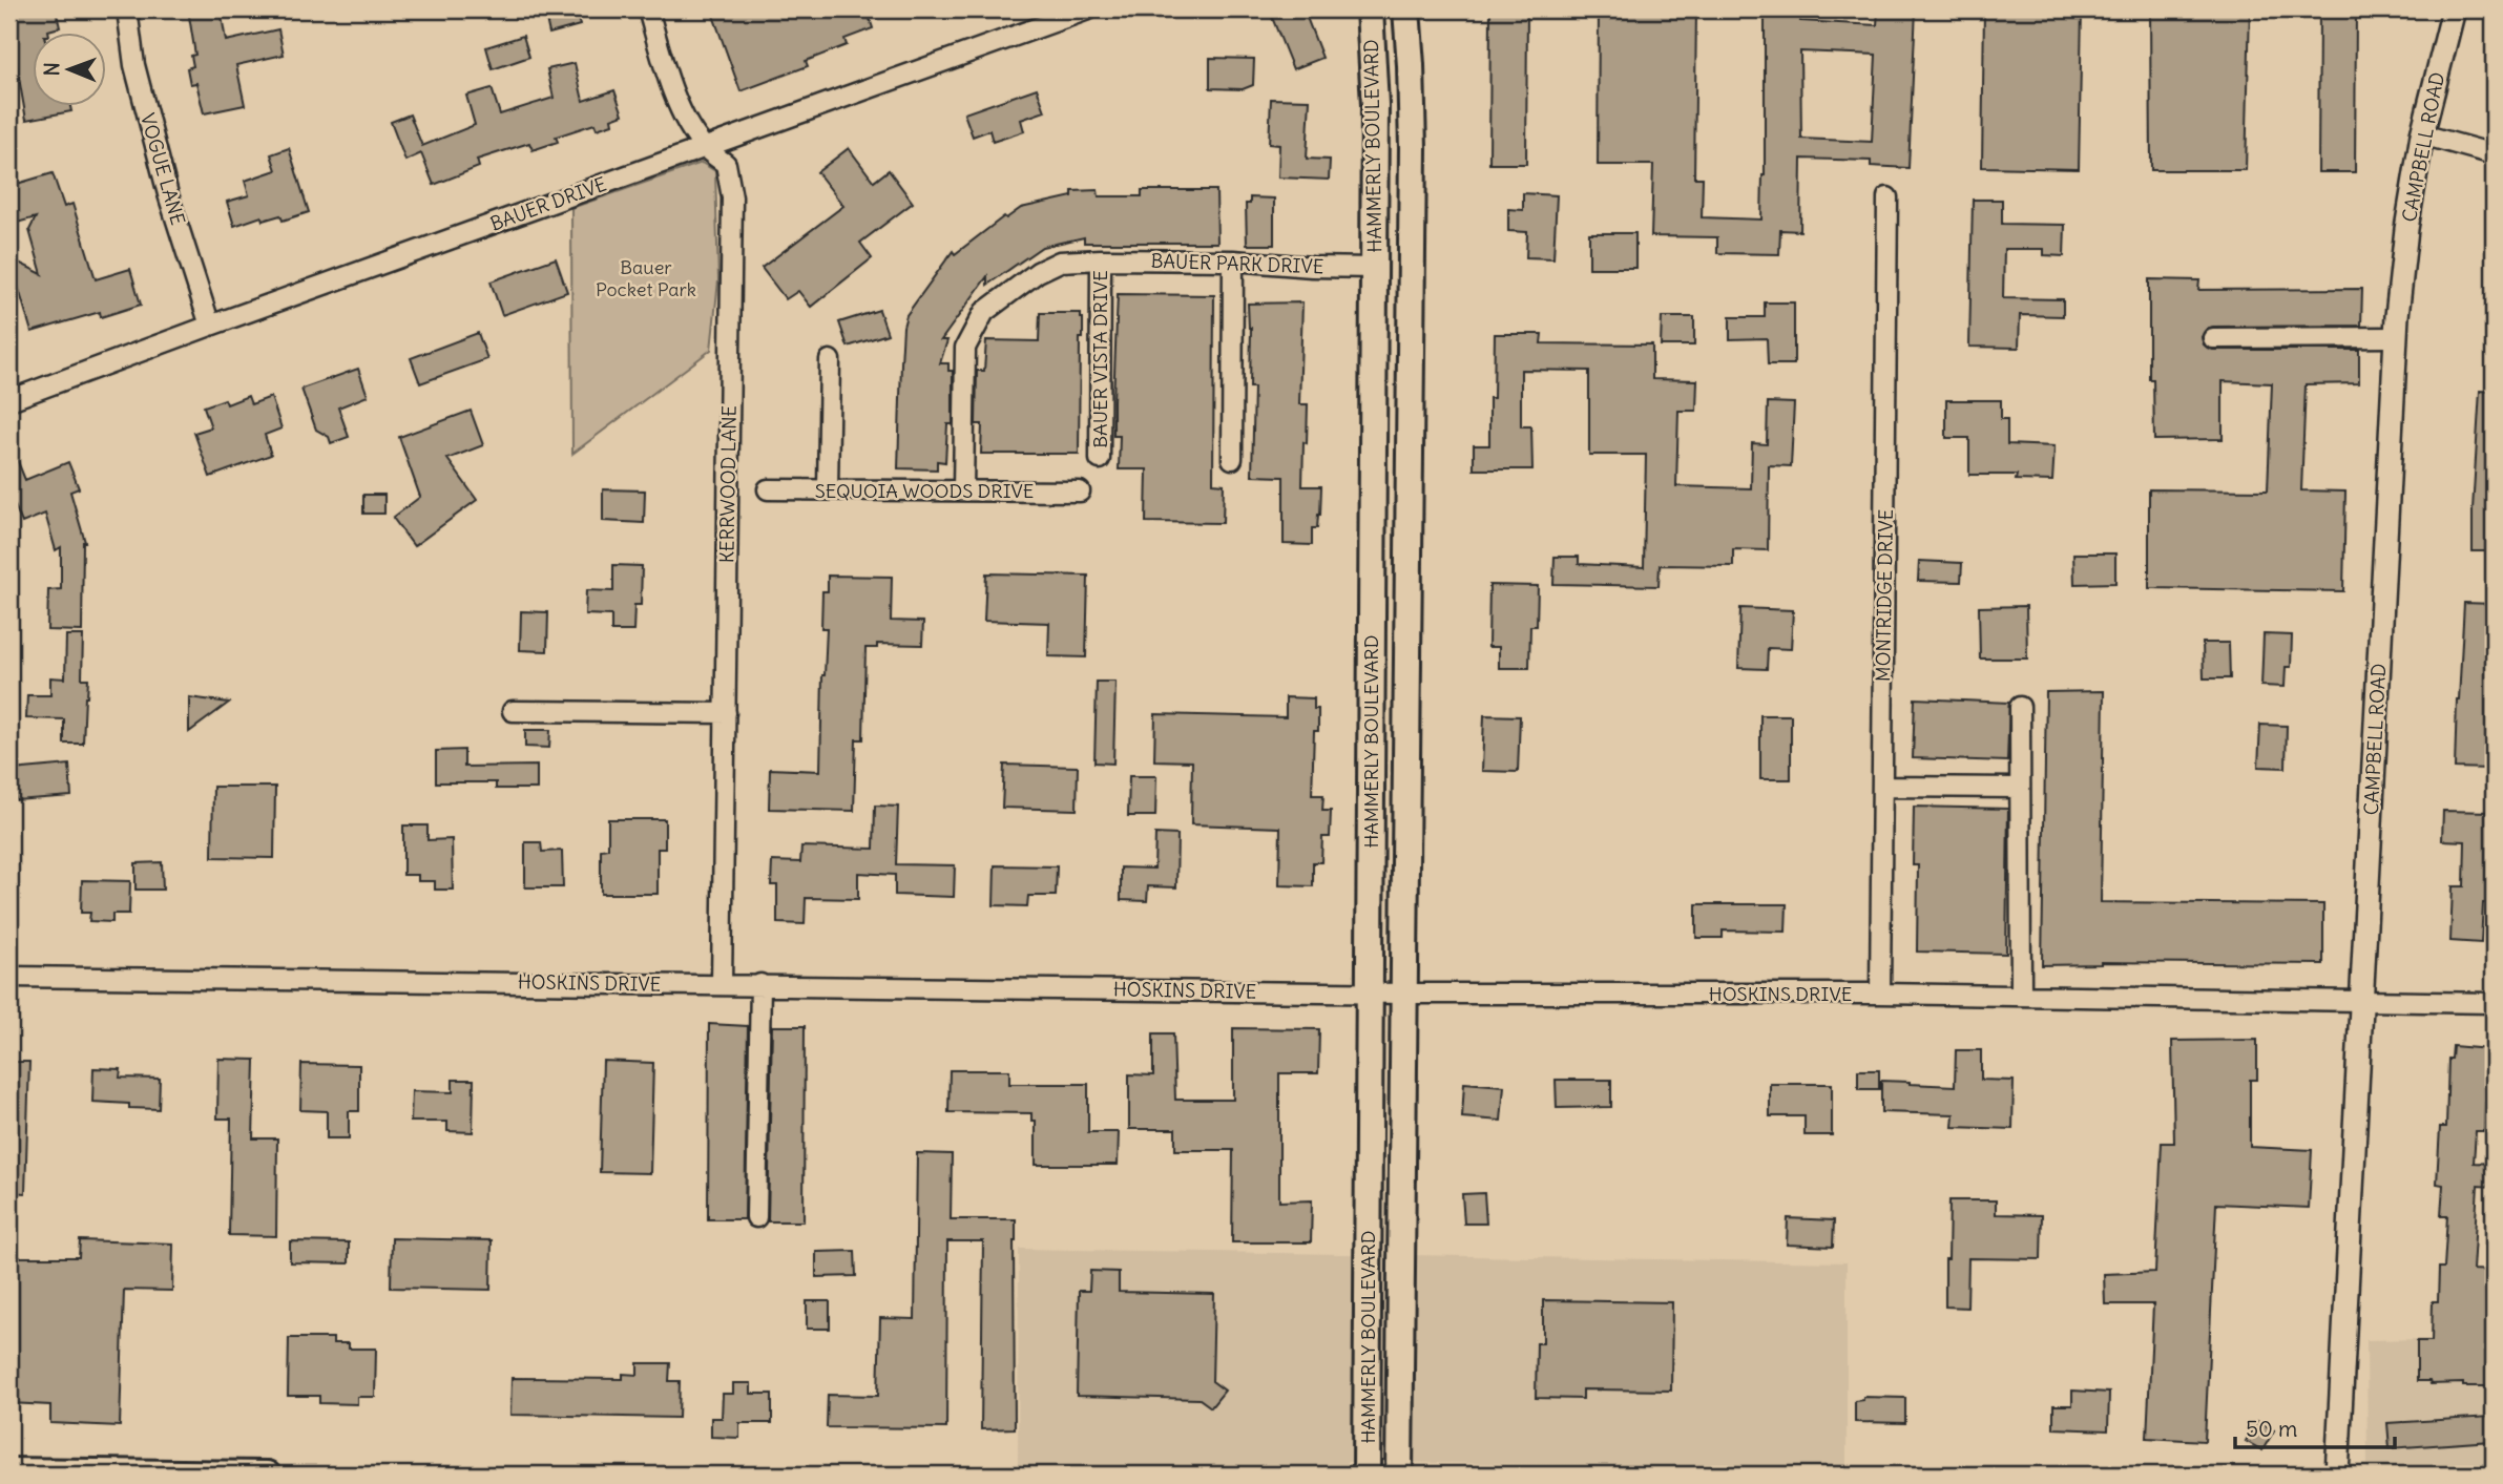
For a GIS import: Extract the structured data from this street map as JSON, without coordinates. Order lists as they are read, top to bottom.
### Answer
{
  "streets": {
    "main road": ["HAMMERLY BOULEVARD"],
    "street": [
      "CAMPBELL ROAD",
      "VOGUE LANE",
      "BAUER DRIVE",
      "BAUER PARK DRIVE",
      "BAUER VISTA DRIVE",
      "KERRWOOD LANE",
      "SEQUOIA WOODS DRIVE",
      "MONTRIDGE DRIVE",
      "HOSKINS DRIVE"
    ]
  },
  "crossings": [
    ["HAMMERLY BOULEVARD", "BAUER PARK DRIVE"],
    ["HAMMERLY BOULEVARD", "HOSKINS DRIVE"],
    ["CAMPBELL ROAD", "HOSKINS DRIVE"],
    ["VOGUE LANE", "BAUER DRIVE"],
    ["BAUER DRIVE", "KERRWOOD LANE"],
    ["BAUER PARK DRIVE", "BAUER VISTA DRIVE"],
    ["BAUER PARK DRIVE", "SEQUOIA WOODS DRIVE"],
    ["KERRWOOD LANE", "HOSKINS DRIVE"],
    ["MONTRIDGE DRIVE", "HOSKINS DRIVE"]
  ],
  "parks": ["Bauer Pocket Park"],
  "scale_bar": "50 m",
  "north": "left"
}
